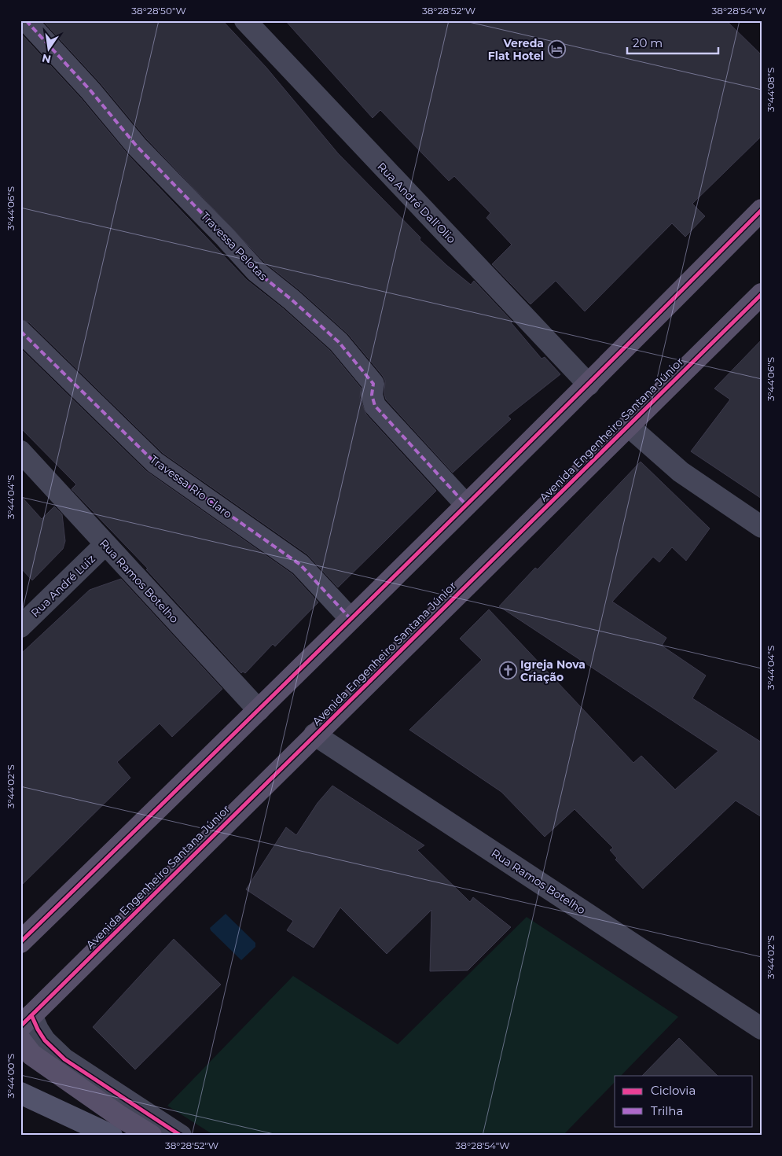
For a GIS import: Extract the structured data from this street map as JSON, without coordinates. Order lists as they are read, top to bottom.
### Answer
{
  "streets": {
    "main road": ["Avenida Engenheiro Santana Júnior"],
    "street": [
      "Rua André Dall'Olio",
      "Travessa Pelotas",
      "Travessa Rio Claro",
      "Rua Ramos Botelho",
      "Rua André Luiz"
    ]
  },
  "crossings": [
    ["Avenida Engenheiro Santana Júnior", "Rua Ramos Botelho"],
    ["Rua Ramos Botelho", "Rua André Luiz"]
  ],
  "places": {
    "hotel": ["Vereda Flat Hotel"],
    "church": ["Igreja Nova Criação"]
  },
  "legend": ["Ciclovia", "Trilha"],
  "scale_bar": "20 m",
  "north": "bottom",
  "coordinates": [
    "38°28'50\"W",
    "38°28'52\"W",
    "38°28'54\"W",
    "3°44'08\"S",
    "3°44'06\"S",
    "3°44'04\"S",
    "3°44'02\"S",
    "3°44'00\"S"
  ]
}
